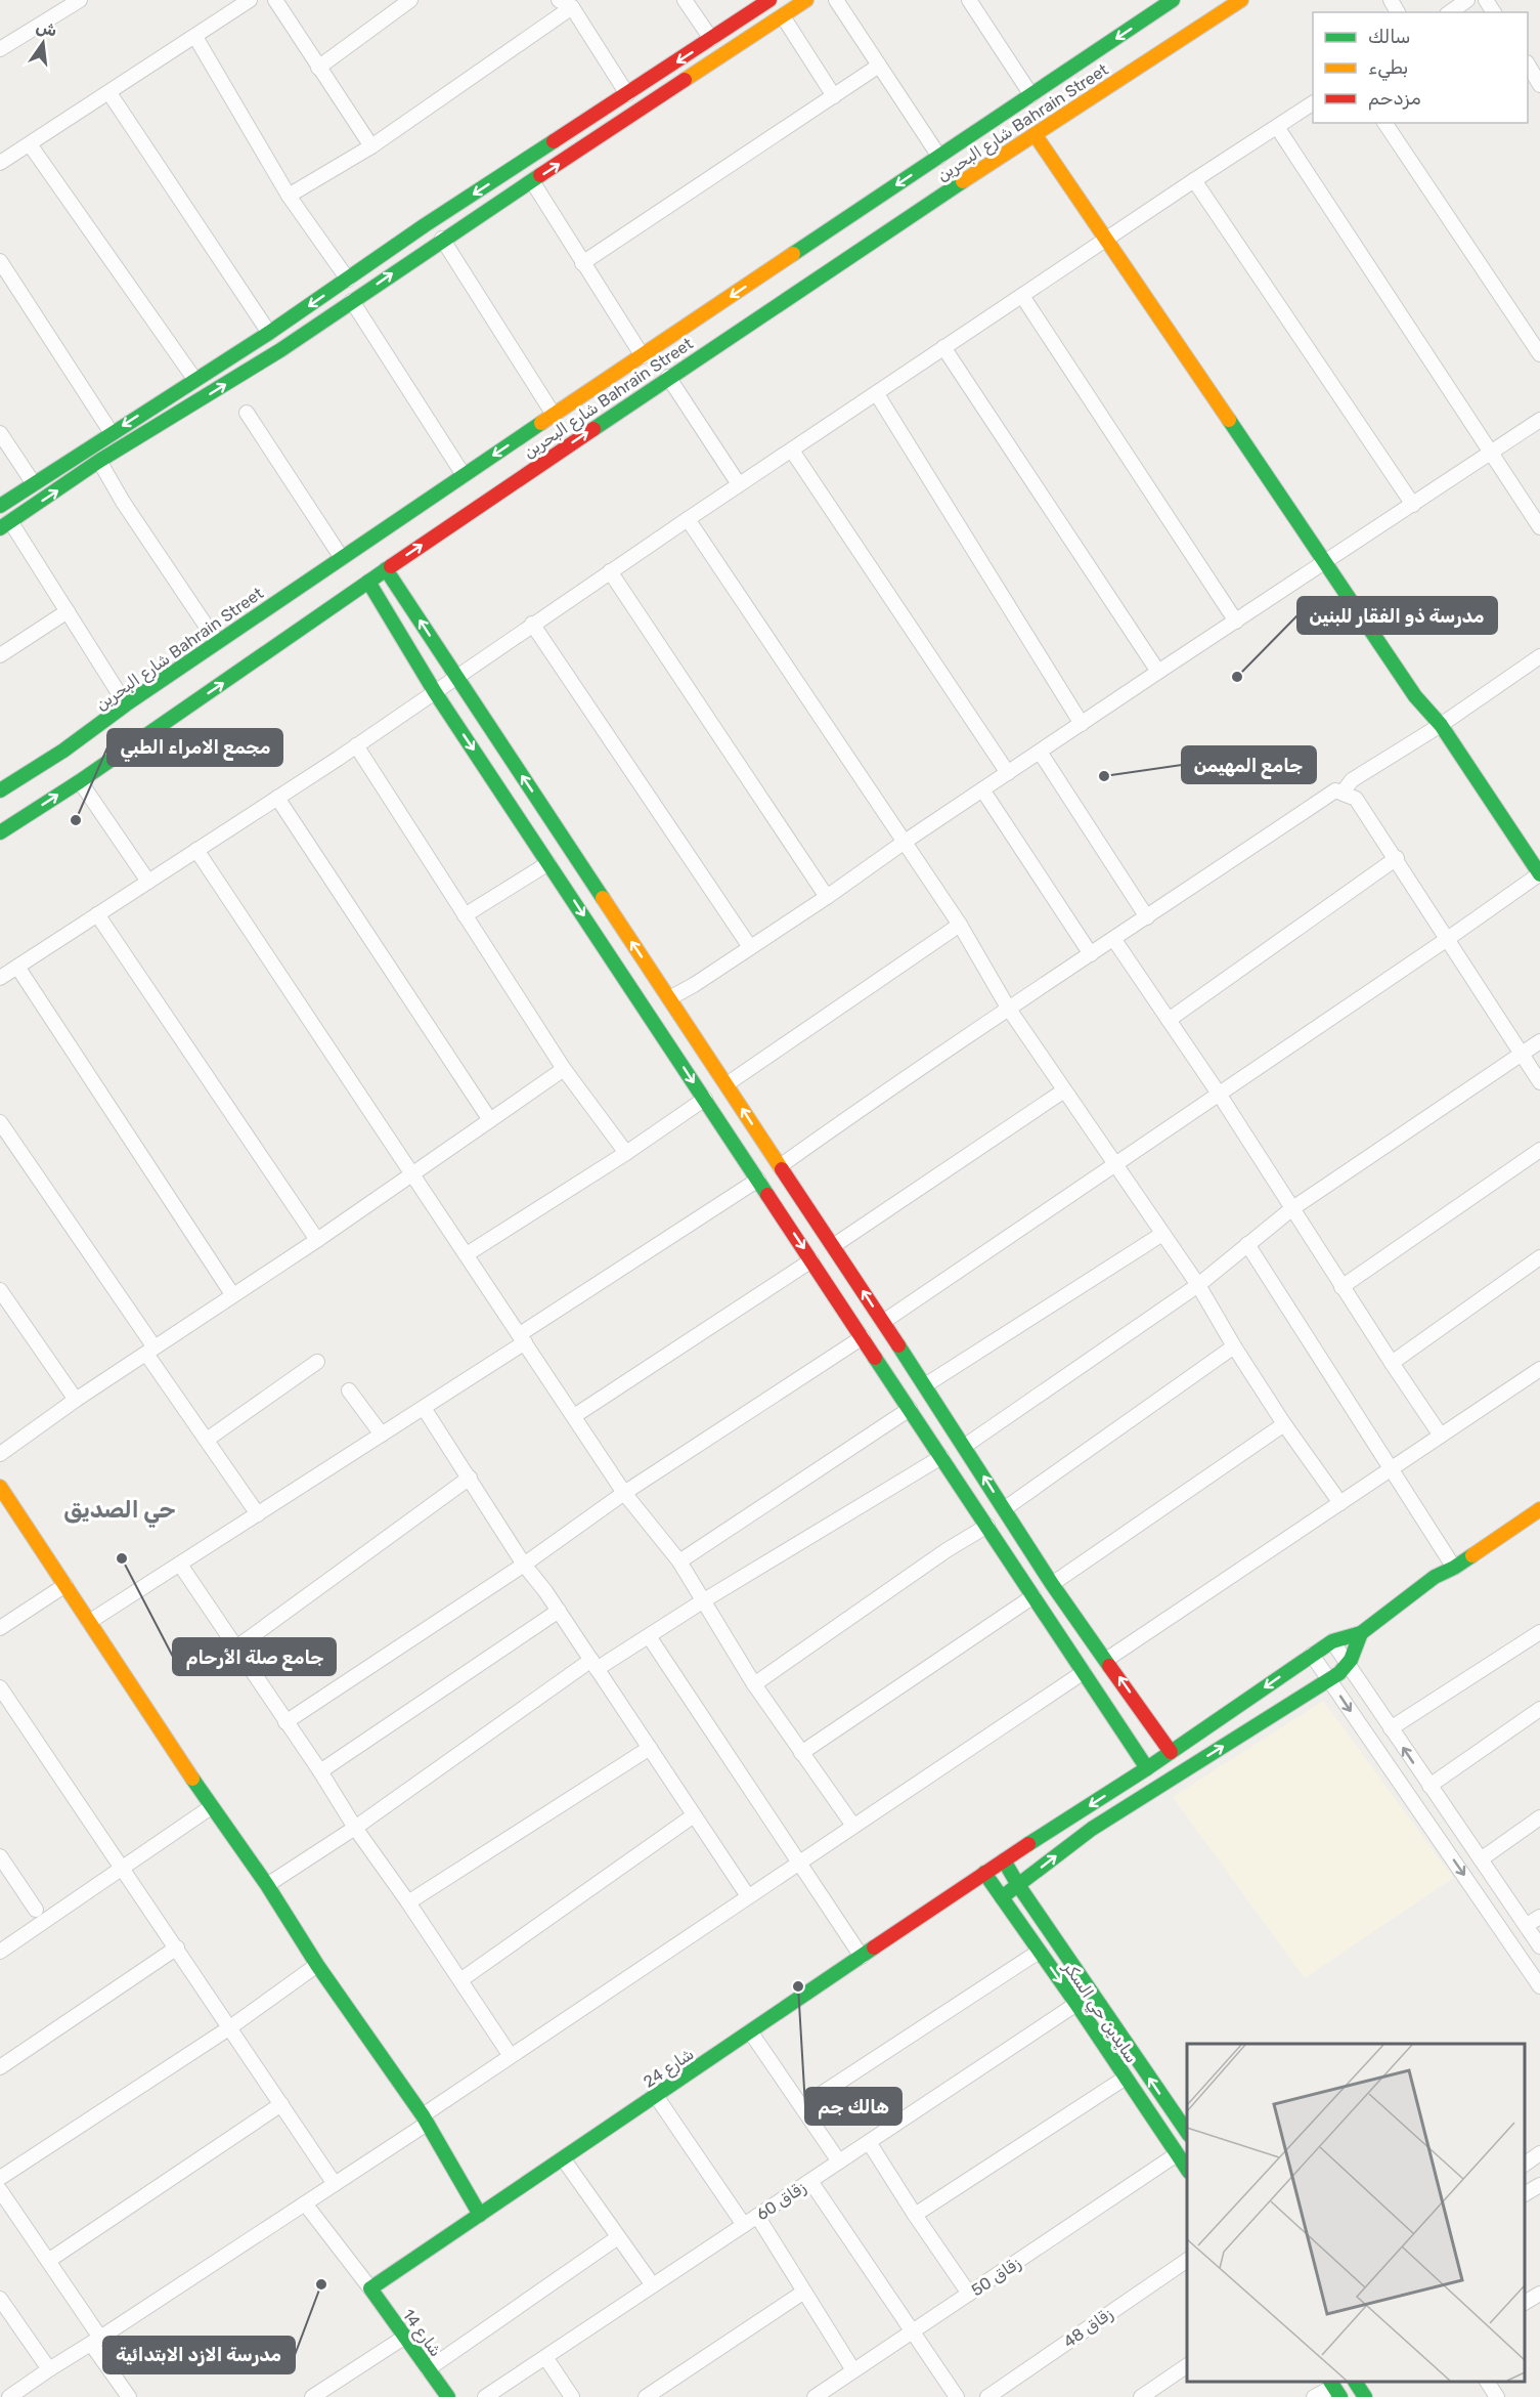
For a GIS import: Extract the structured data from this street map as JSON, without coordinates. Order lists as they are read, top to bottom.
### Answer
{
  "streets": {
    "street": [
      "شارع البحرين Bahrain Street",
      "سايدين حي السكر",
      "شارع 24",
      "زقاق 60",
      "زقاق 50",
      "زقاق 48",
      "شارع 14"
    ]
  },
  "crossings": [
    ["سايدين حي السكر", "شارع 24"],
    ["سايدين حي السكر", "زقاق 60"],
    ["سايدين حي السكر", "زقاق 50"],
    ["شارع 24", "شارع 14"]
  ],
  "districts": ["حي الصديق"],
  "places": [
    "مدرسة ذو الفقار للبنين",
    "جامع المهيمن",
    "مجمع الامراء الطبي",
    "جامع صلة الأرحام",
    "هالك جم",
    "مدرسة الازد الابتدائية"
  ],
  "legend": ["سالك", "بطيء", "مزدحم"],
  "north": "top"
}
